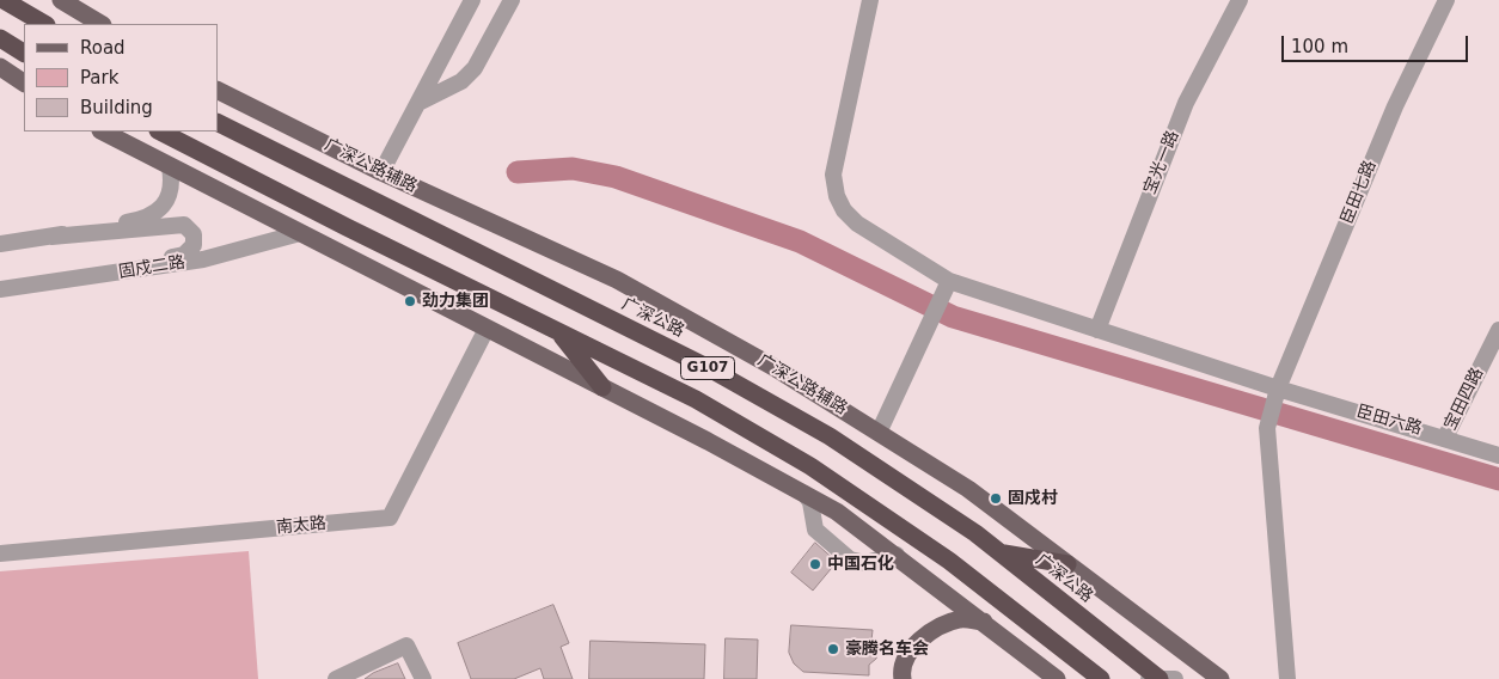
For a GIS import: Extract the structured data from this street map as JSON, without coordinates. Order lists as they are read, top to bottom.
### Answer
{
  "streets": {
    "highway": ["广深公路", "G107"],
    "main road": ["广深公路辅路"],
    "street": [
      "宝光一路",
      "臣田七路",
      "固戍二路",
      "宝田四路",
      "臣田六路",
      "南太路"
    ]
  },
  "crossings": [
    ["宝光一路", "臣田六路"],
    ["臣田七路", "臣田六路"],
    ["宝田四路", "臣田六路"]
  ],
  "places": [
    "劲力集团",
    "固戍村",
    "中国石化",
    "豪腾名车会"
  ],
  "legend": ["Road", "Park", "Building"],
  "scale_bar": "100 m"
}
